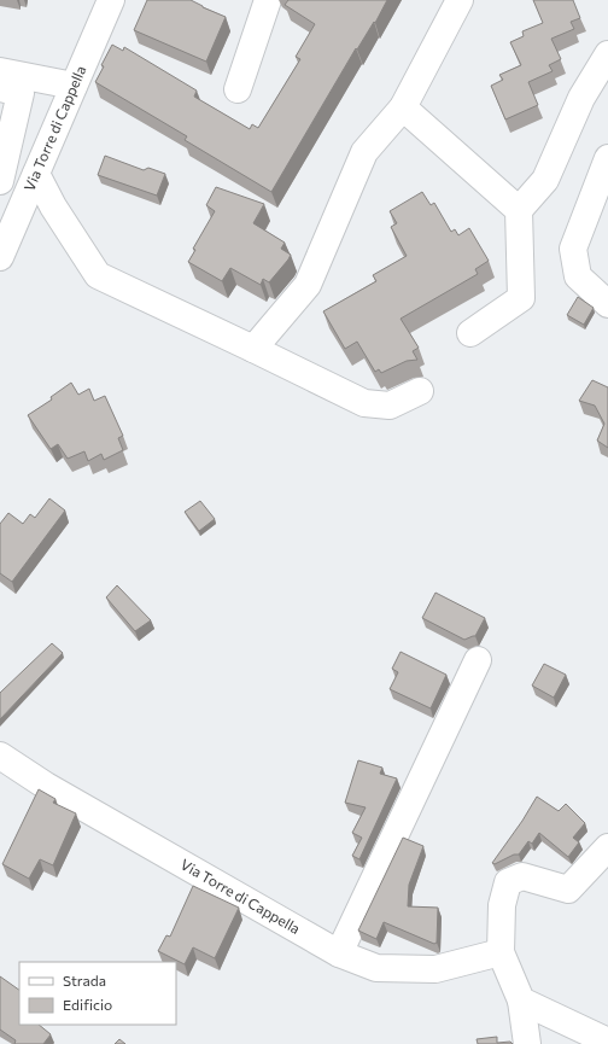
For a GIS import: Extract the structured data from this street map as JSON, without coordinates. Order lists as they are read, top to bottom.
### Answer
{
  "streets": {
    "street": ["Via Torre di Cappella"]
  },
  "legend": ["Strada", "Edificio"]
}
